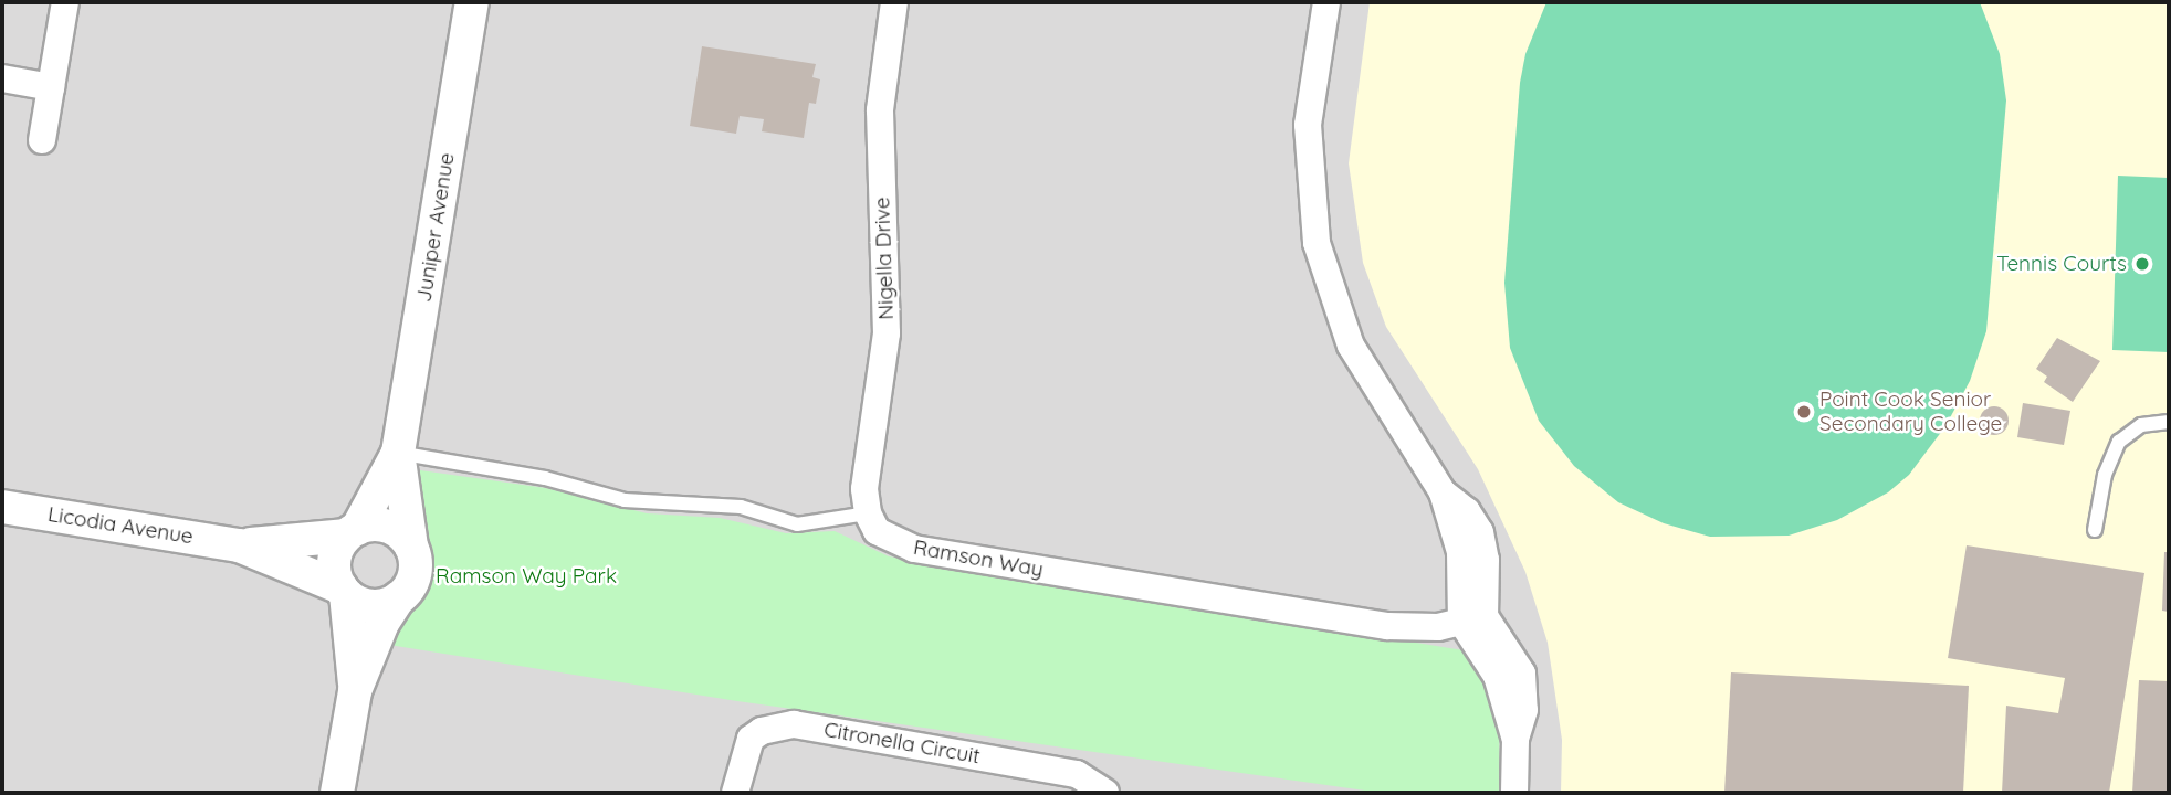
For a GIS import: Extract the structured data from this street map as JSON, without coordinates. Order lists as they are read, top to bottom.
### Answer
{
  "streets": {
    "street": [
      "Juniper Avenue",
      "Nigella Drive",
      "Licodia Avenue",
      "Ramson Way",
      "Citronella Circuit"
    ]
  },
  "crossings": [
    ["Juniper Avenue", "Licodia Avenue"],
    ["Nigella Drive", "Ramson Way"]
  ],
  "parks": ["Ramson Way Park"],
  "places": ["Tennis Courts", "Point Cook Senior Secondary College"]
}
